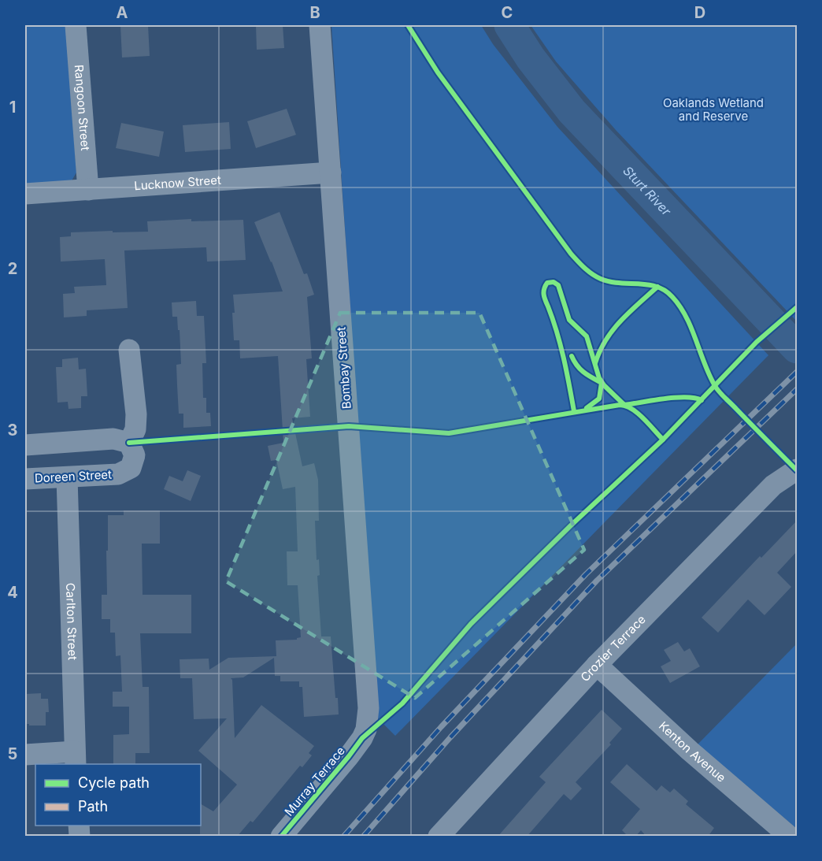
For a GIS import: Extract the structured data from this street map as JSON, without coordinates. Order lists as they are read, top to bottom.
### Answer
{
  "streets": {
    "street": [
      "Rangoon Street",
      "Lucknow Street",
      "Bombay Street",
      "Doreen Street",
      "Carlton Street",
      "Crozier Terrace",
      "Kenton Avenue",
      "Murray Terrace"
    ]
  },
  "crossings": [
    ["Rangoon Street", "Lucknow Street"],
    ["Lucknow Street", "Bombay Street"],
    ["Bombay Street", "Murray Terrace"],
    ["Doreen Street", "Carlton Street"],
    ["Crozier Terrace", "Kenton Avenue"]
  ],
  "water": ["Sturt River"],
  "parks": ["Oaklands Wetland and Reserve"],
  "legend": ["Cycle path", "Path"],
  "grid": {
    "columns": [
      "A",
      "B",
      "C",
      "D"
    ],
    "rows": [
      "1",
      "2",
      "3",
      "4",
      "5"
    ]
  }
}
